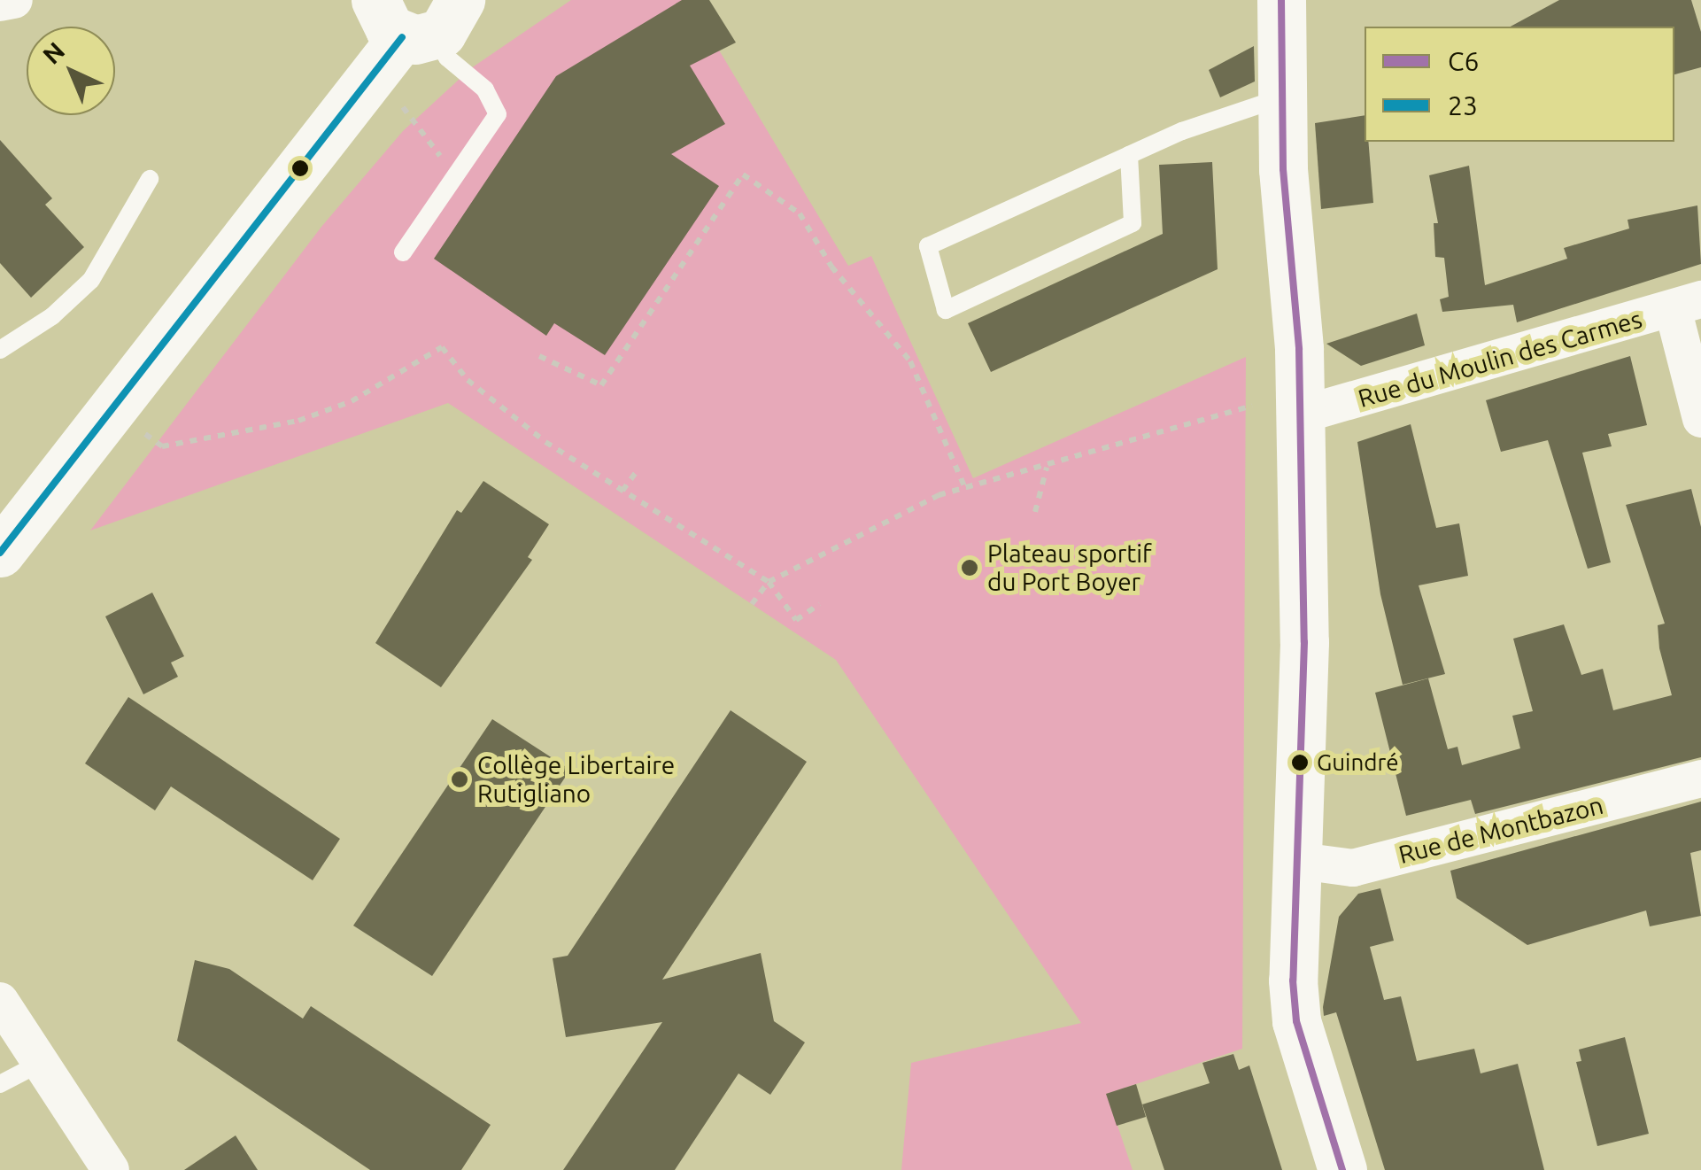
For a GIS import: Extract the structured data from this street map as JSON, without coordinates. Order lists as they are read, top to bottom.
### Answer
{
  "streets": {
    "street": ["Rue du Moulin des Carmes", "Rue de Montbazon"]
  },
  "places": ["Plateau sportif du Port Boyer", "Guindré", "Collège Libertaire Rutigliano"],
  "lines": ["transit line C6", "transit line 23"],
  "legend": ["C6", "23"],
  "north": "top left"
}
